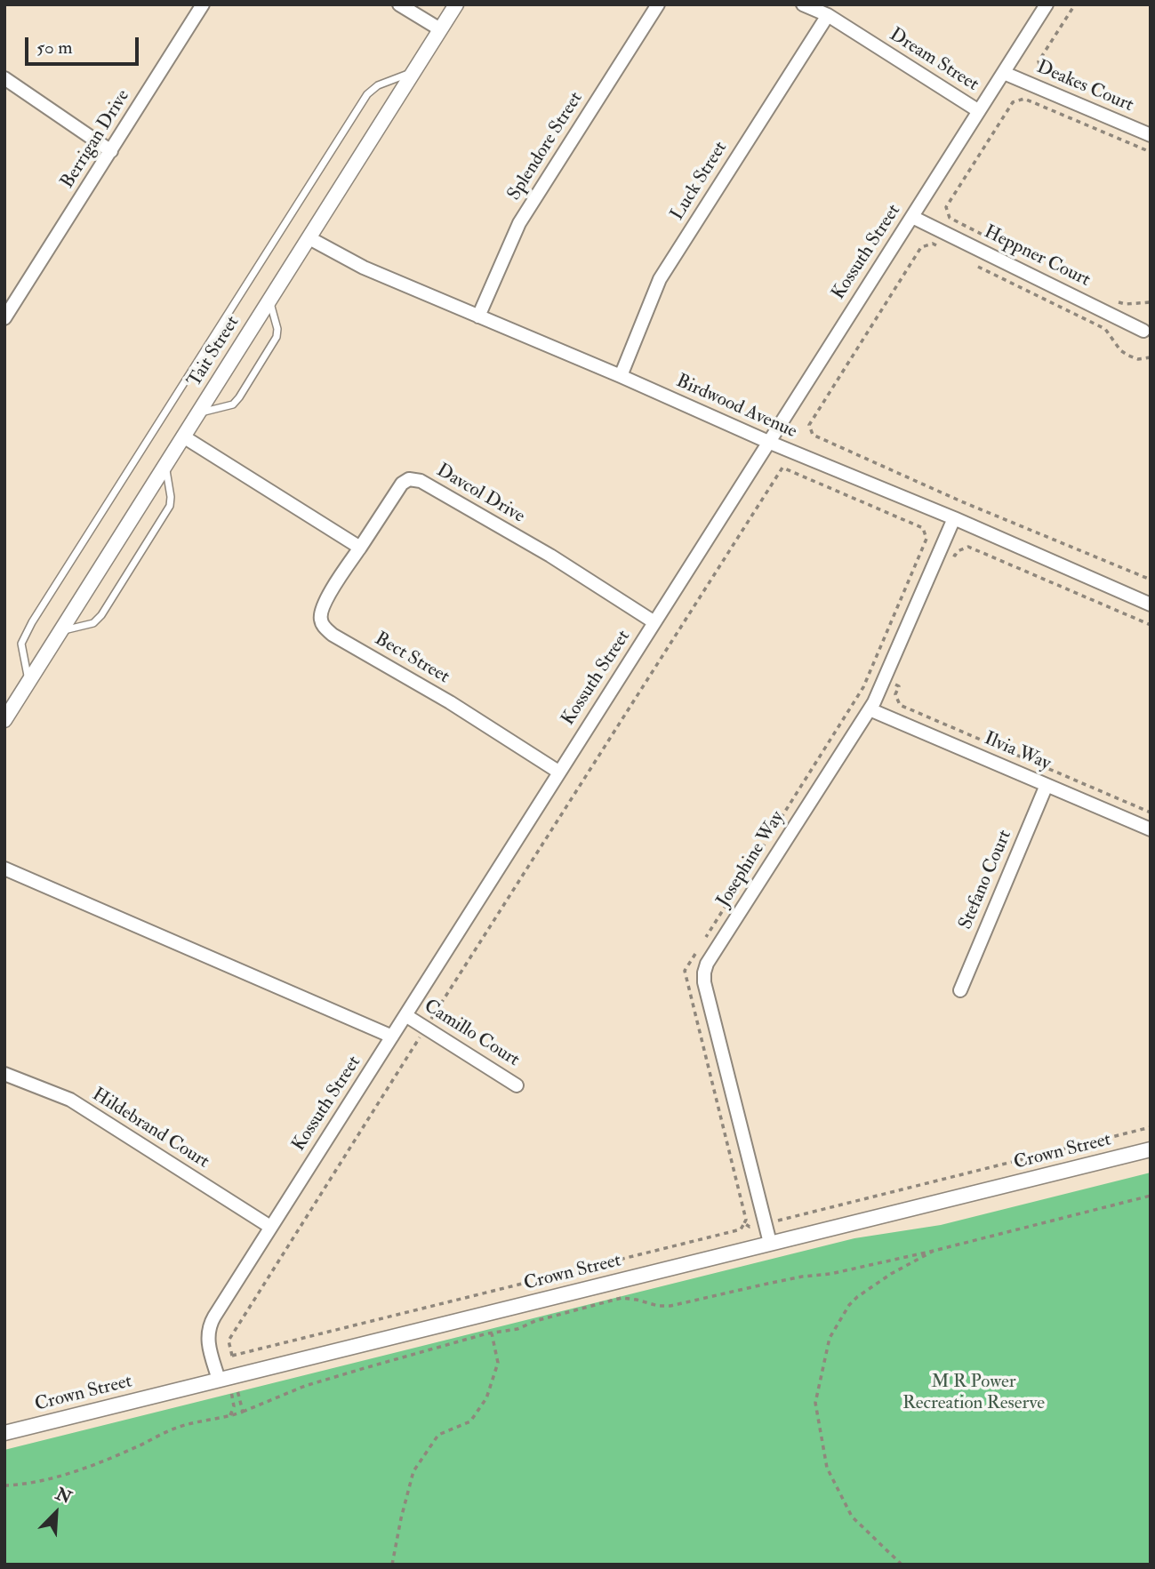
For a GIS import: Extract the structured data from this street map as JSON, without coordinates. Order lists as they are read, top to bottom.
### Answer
{
  "streets": {
    "street": [
      "Dream Street",
      "Deakes Court",
      "Berrigan Drive",
      "Splendore Street",
      "Luck Street",
      "Kossuth Street",
      "Heppner Court",
      "Tait Street",
      "Birdwood Avenue",
      "Davcol Drive",
      "Bect Street",
      "Ilvia Way",
      "Josephine Way",
      "Stefano Court",
      "Camillo Court",
      "Hildebrand Court",
      "Crown Street"
    ]
  },
  "crossings": [
    ["Dream Street", "Luck Street"],
    ["Dream Street", "Kossuth Street"],
    ["Deakes Court", "Kossuth Street"],
    ["Splendore Street", "Birdwood Avenue"],
    ["Luck Street", "Birdwood Avenue"],
    ["Kossuth Street", "Heppner Court"],
    ["Kossuth Street", "Birdwood Avenue"],
    ["Kossuth Street", "Davcol Drive"],
    ["Kossuth Street", "Bect Street"],
    ["Kossuth Street", "Camillo Court"],
    ["Kossuth Street", "Hildebrand Court"],
    ["Kossuth Street", "Crown Street"],
    ["Tait Street", "Birdwood Avenue"],
    ["Birdwood Avenue", "Josephine Way"],
    ["Davcol Drive", "Bect Street"],
    ["Ilvia Way", "Josephine Way"],
    ["Ilvia Way", "Stefano Court"],
    ["Josephine Way", "Crown Street"]
  ],
  "parks": ["M R Power Recreation Reserve"],
  "scale_bar": "50 m",
  "north": "top right"
}
